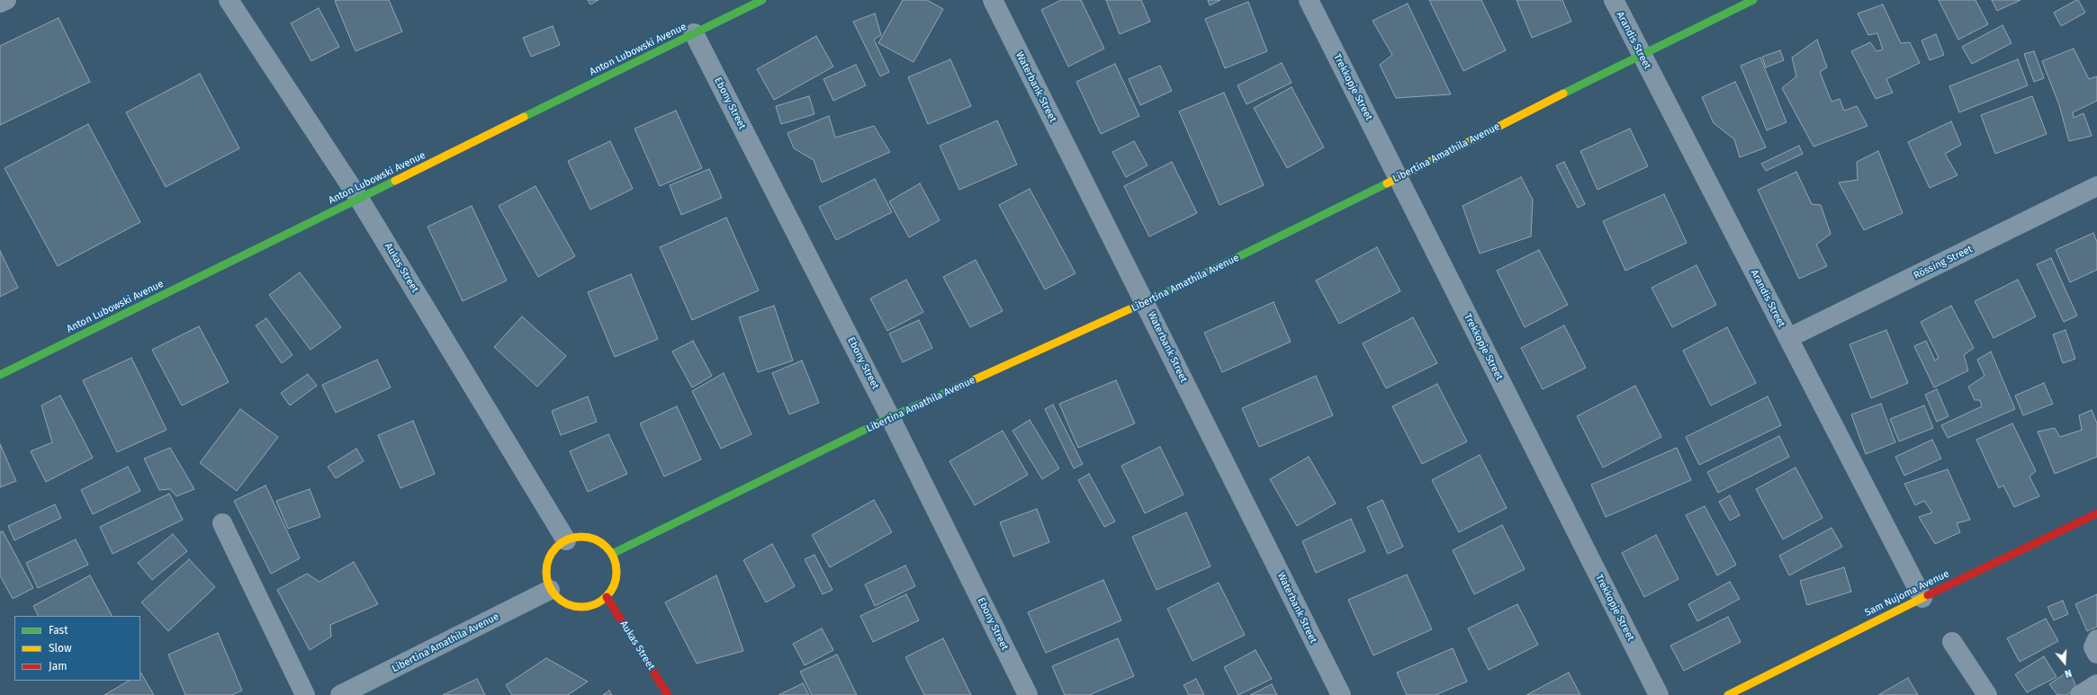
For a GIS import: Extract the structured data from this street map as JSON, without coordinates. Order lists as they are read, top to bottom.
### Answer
{
  "streets": {
    "main road": [
      "Anton Lubowski Avenue",
      "Libertina Amathila Avenue",
      "Aukas Street",
      "Sam Nujoma Avenue"
    ],
    "street": [
      "Arandis Street",
      "Waterbank Street",
      "Trekkopje Street",
      "Ebony Street",
      "Rössing Street"
    ]
  },
  "crossings": [
    ["Arandis Street", "Libertina Amathila Avenue"],
    ["Arandis Street", "Rössing Street"],
    ["Arandis Street", "Sam Nujoma Avenue"],
    ["Anton Lubowski Avenue", "Ebony Street"],
    ["Anton Lubowski Avenue", "Aukas Street"],
    ["Waterbank Street", "Libertina Amathila Avenue"],
    ["Trekkopje Street", "Libertina Amathila Avenue"],
    ["Ebony Street", "Libertina Amathila Avenue"],
    ["Libertina Amathila Avenue", "Aukas Street"]
  ],
  "legend": ["Fast", "Slow", "Jam"],
  "north": "bottom"
}
